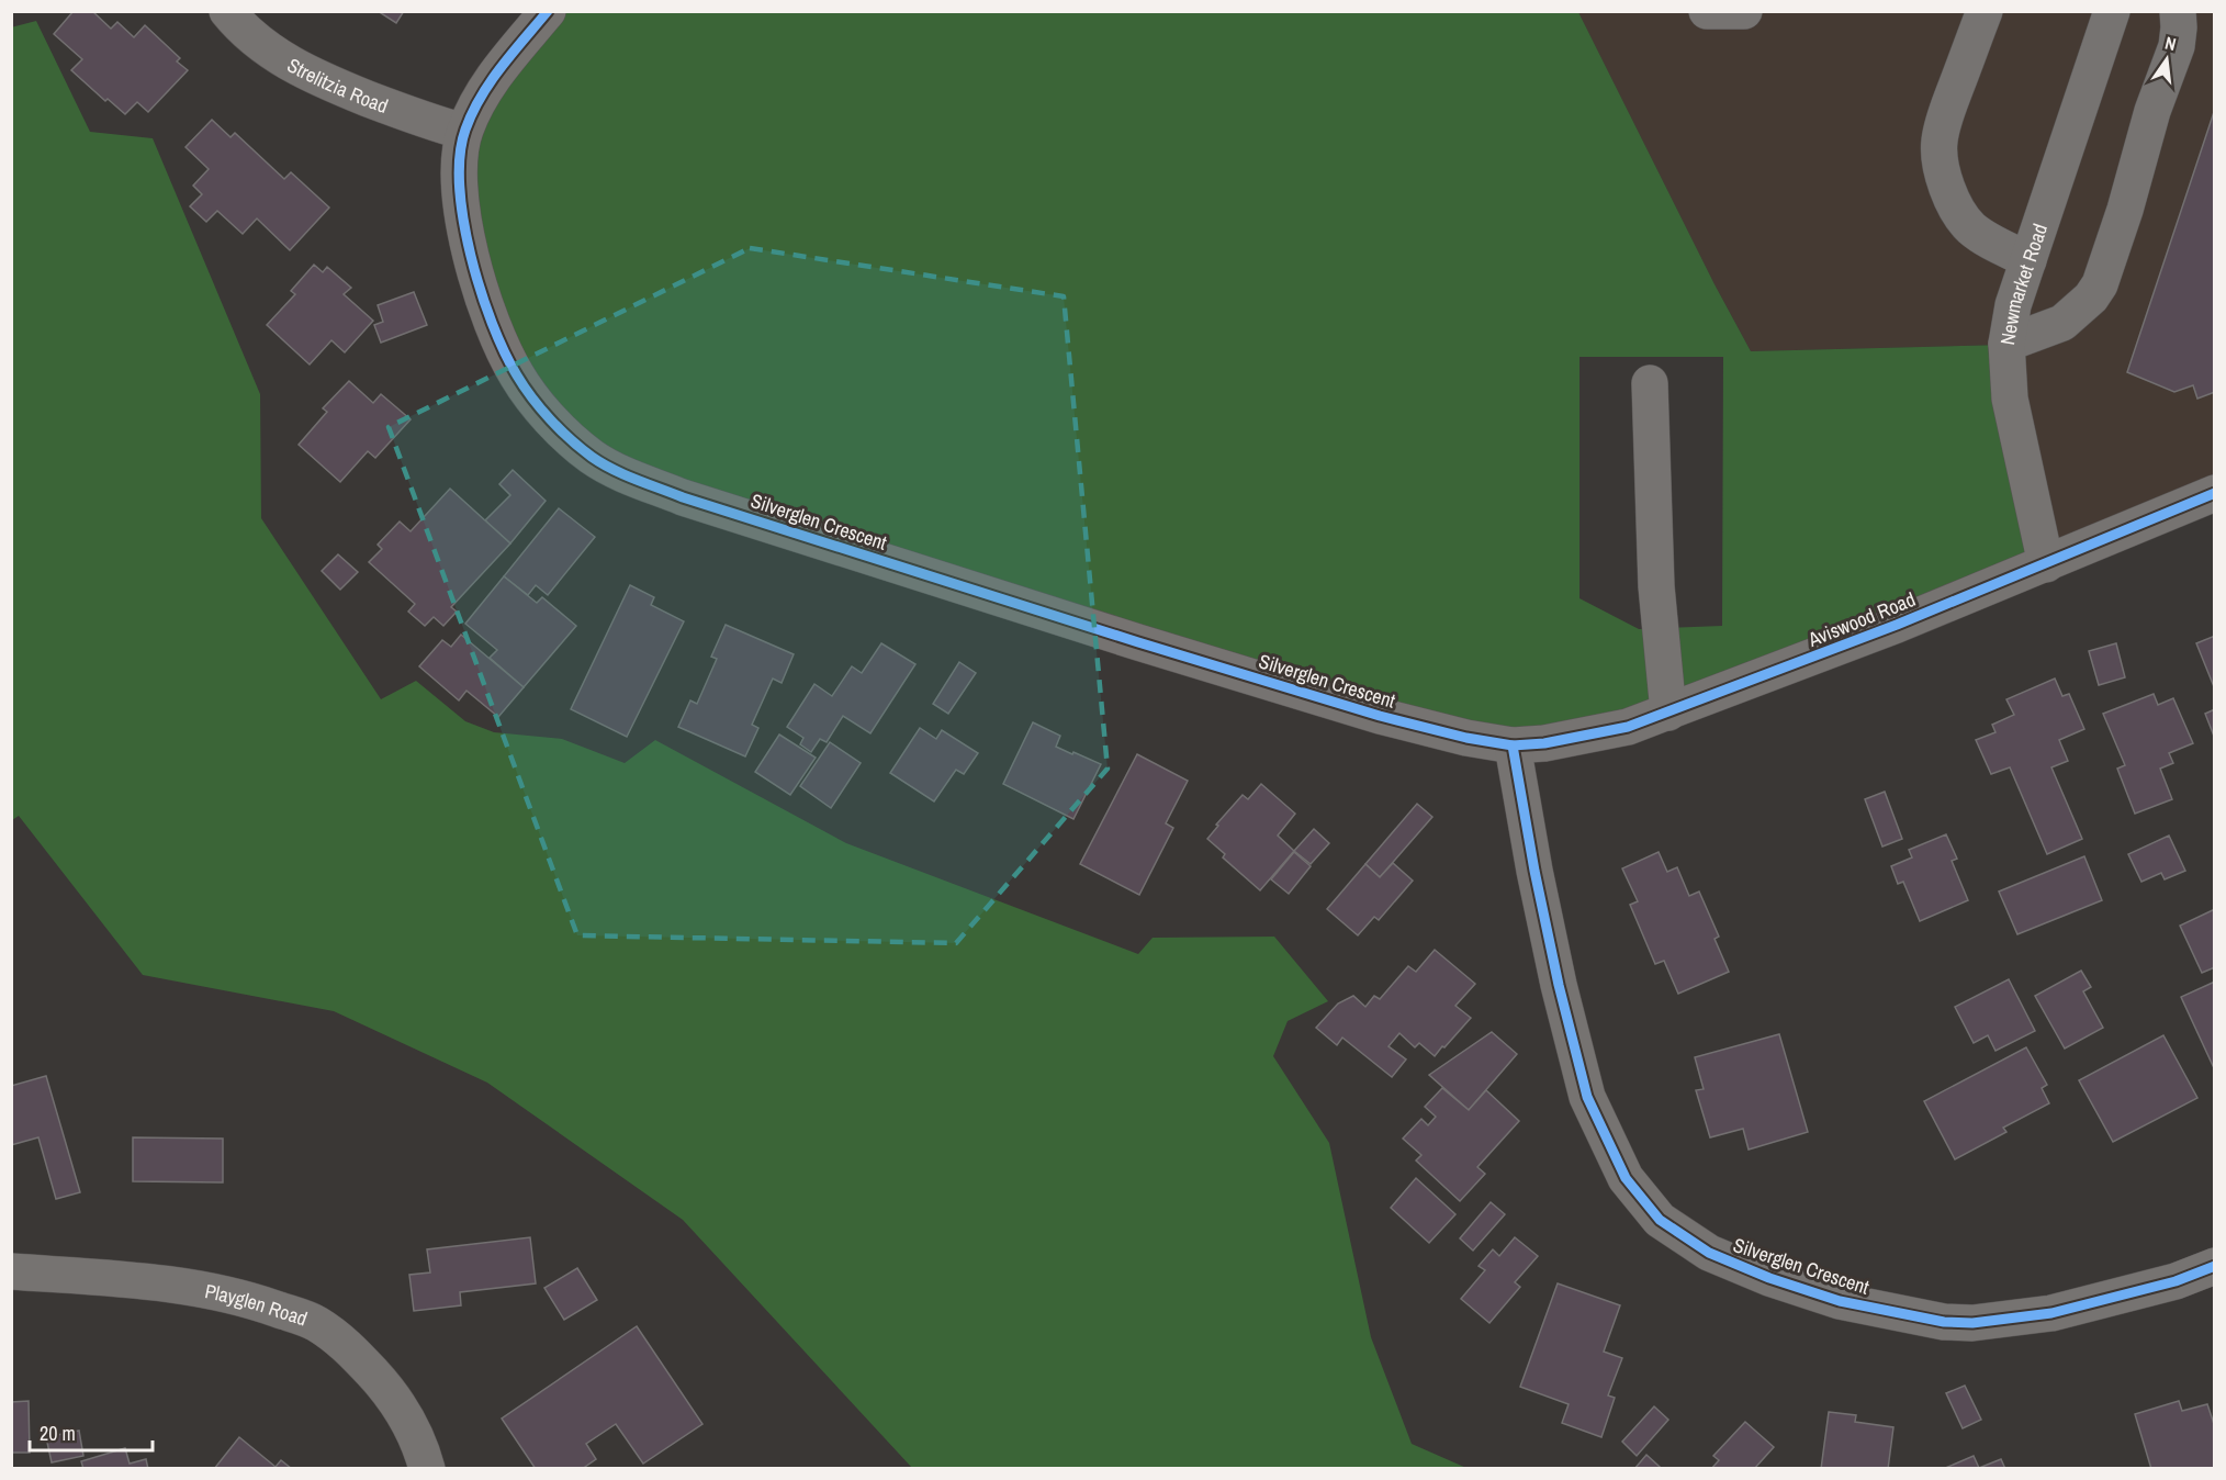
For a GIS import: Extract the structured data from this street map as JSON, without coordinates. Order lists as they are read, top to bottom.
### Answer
{
  "streets": {
    "street": [
      "Strelitzia Road",
      "Newmarket Road",
      "Silverglen Crescent",
      "Aviswood Road",
      "Playglen Road"
    ]
  },
  "crossings": [
    ["Strelitzia Road", "Silverglen Crescent"],
    ["Newmarket Road", "Aviswood Road"],
    ["Silverglen Crescent", "Aviswood Road"]
  ],
  "scale_bar": "20 m",
  "north": "top"
}
